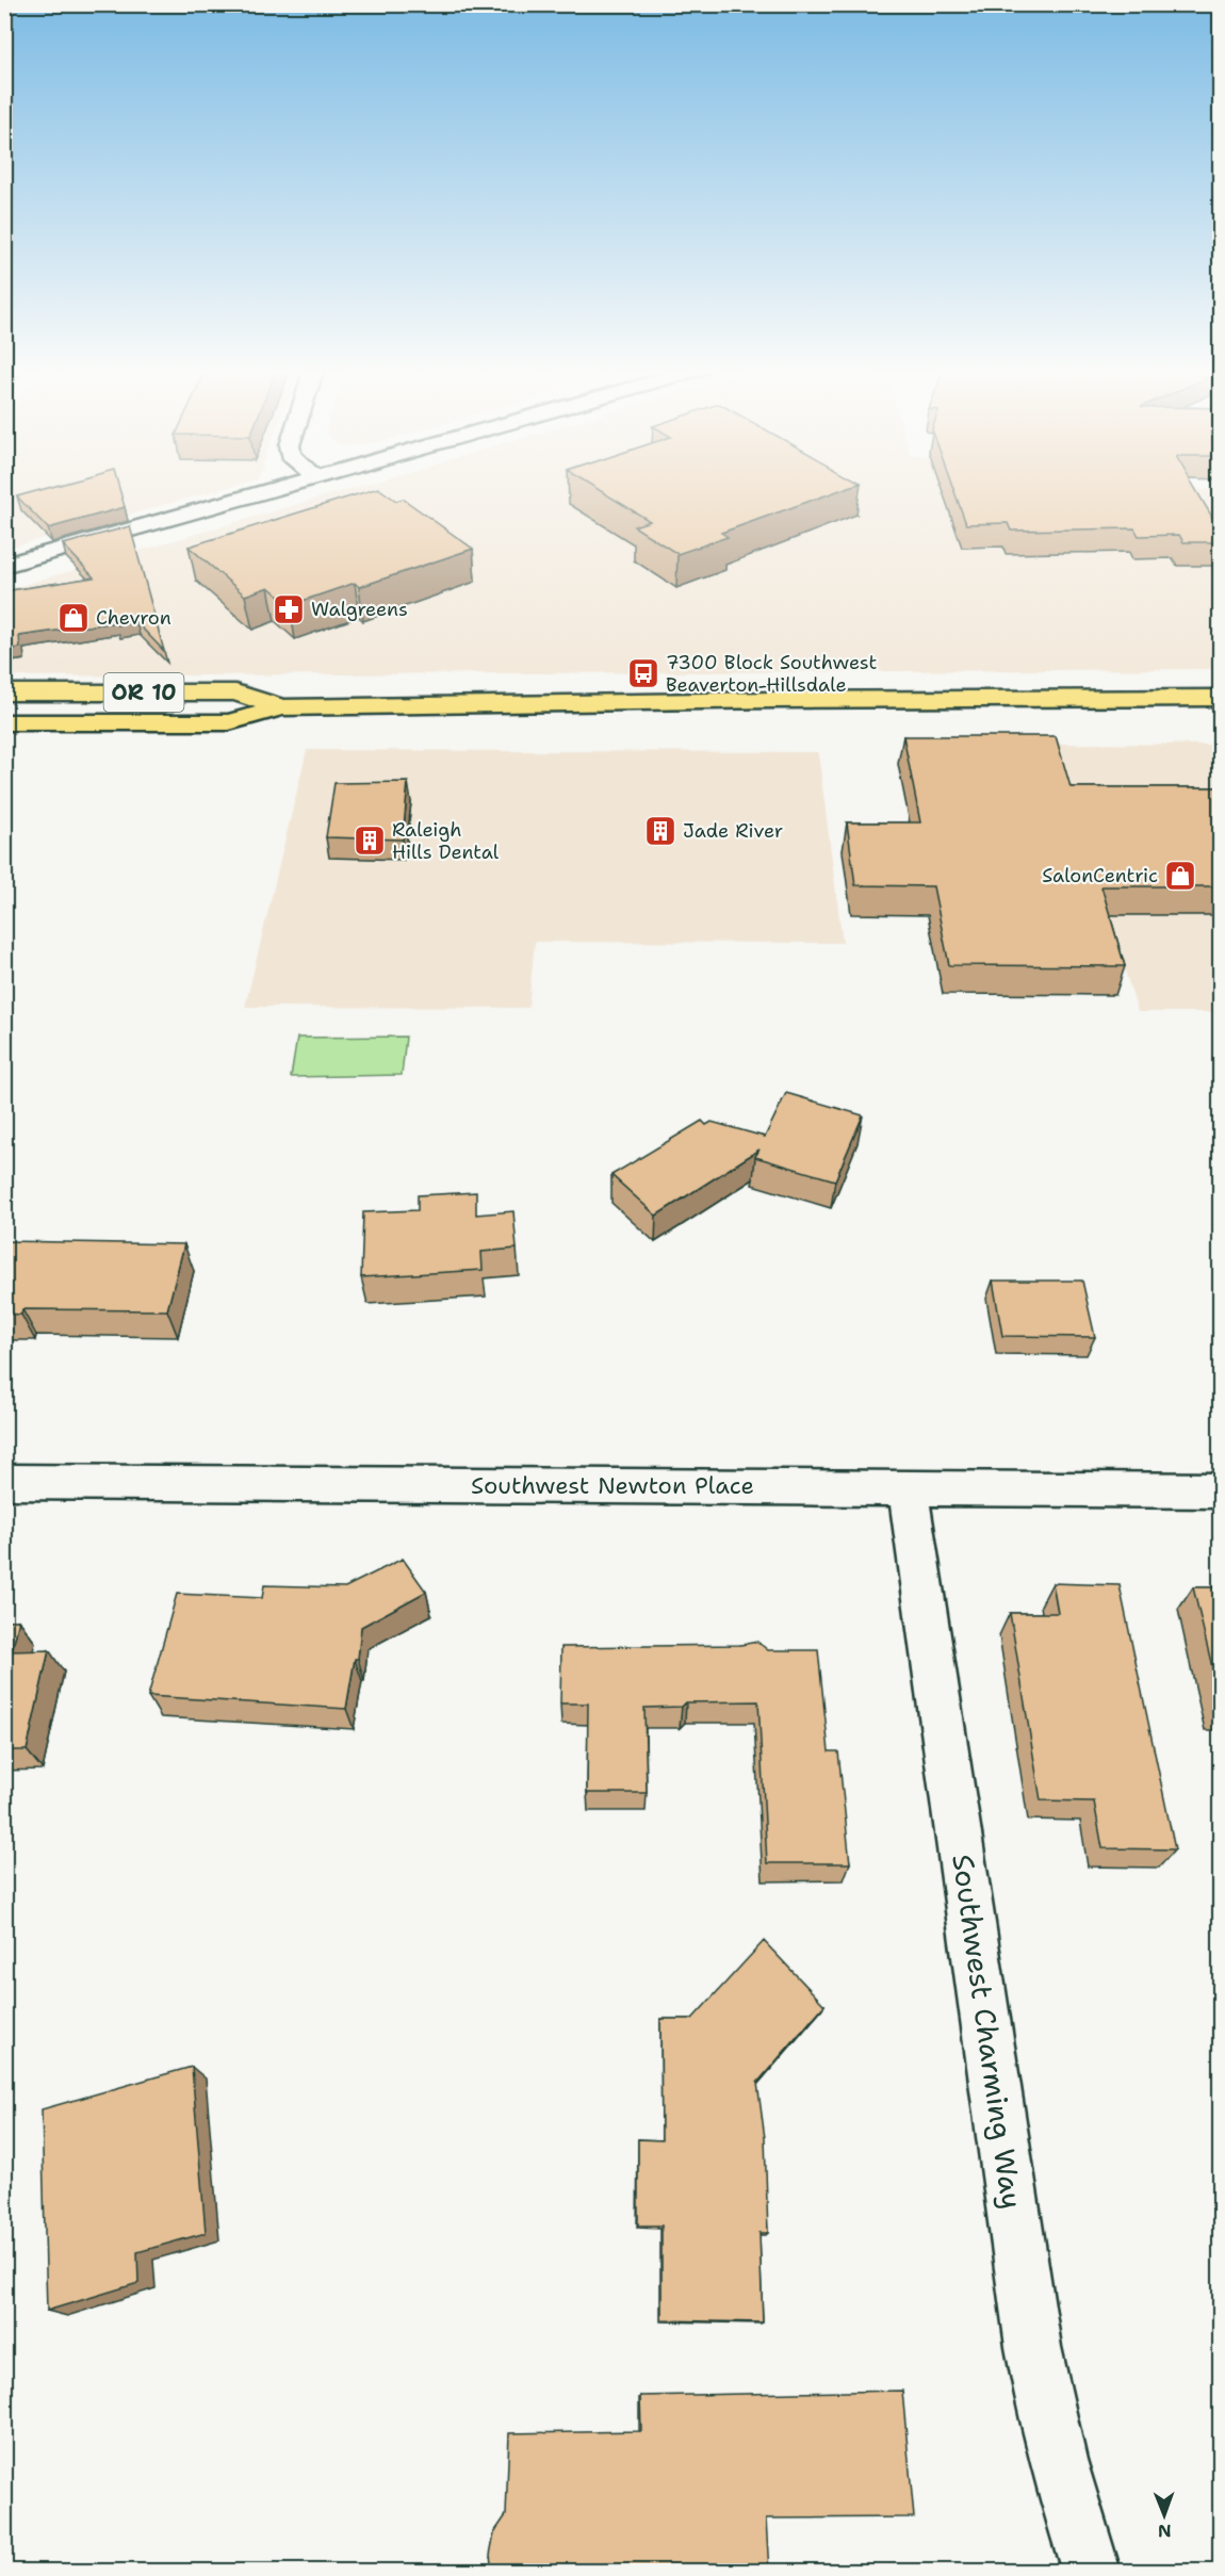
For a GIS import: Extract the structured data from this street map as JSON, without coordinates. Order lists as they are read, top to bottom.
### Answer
{
  "streets": {
    "main road": ["OR 10"],
    "street": ["Southwest Newton Place", "Southwest Charming Way"]
  },
  "crossings": [
    ["Southwest Newton Place", "Southwest Charming Way"]
  ],
  "places": {
    "pharmacy": ["Walgreens"],
    "shop": ["Chevron", "SalonCentric"],
    "bus stop": ["7300 Block Southwest Beaverton-Hillsdale"],
    "building": ["Jade River", "Raleigh Hills Dental"]
  },
  "north": "bottom"
}
